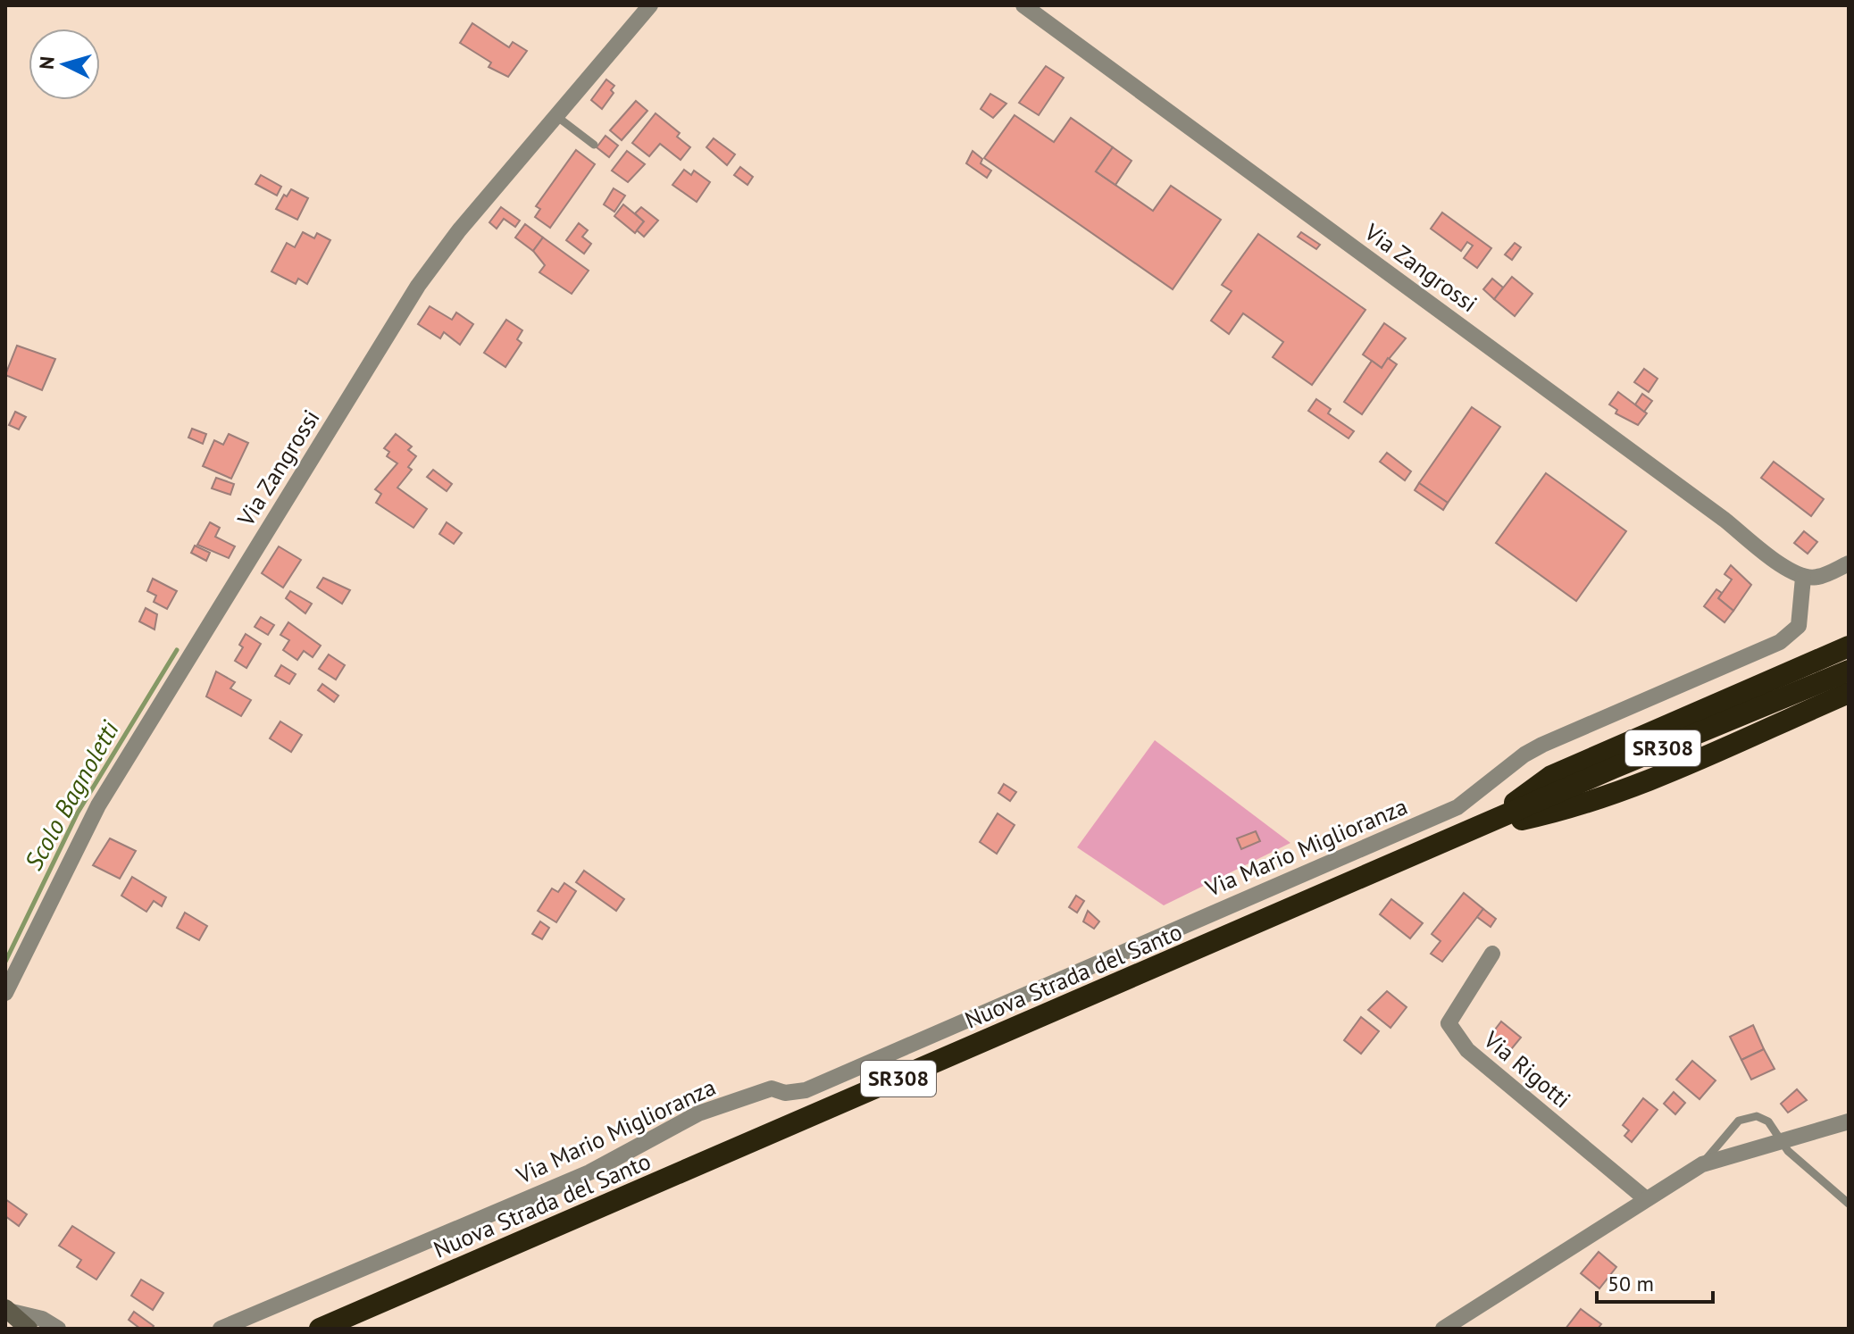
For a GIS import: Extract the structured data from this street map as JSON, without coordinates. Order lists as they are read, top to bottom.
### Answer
{
  "streets": {
    "highway": ["SR308", "Nuova Strada del Santo"],
    "street": ["Via Zangrossi", "Via Mario Miglioranza", "Via Rigotti"]
  },
  "crossings": [
    ["Via Zangrossi", "Via Mario Miglioranza"]
  ],
  "water": ["Scolo Bagnoletti"],
  "scale_bar": "50 m",
  "north": "left"
}
